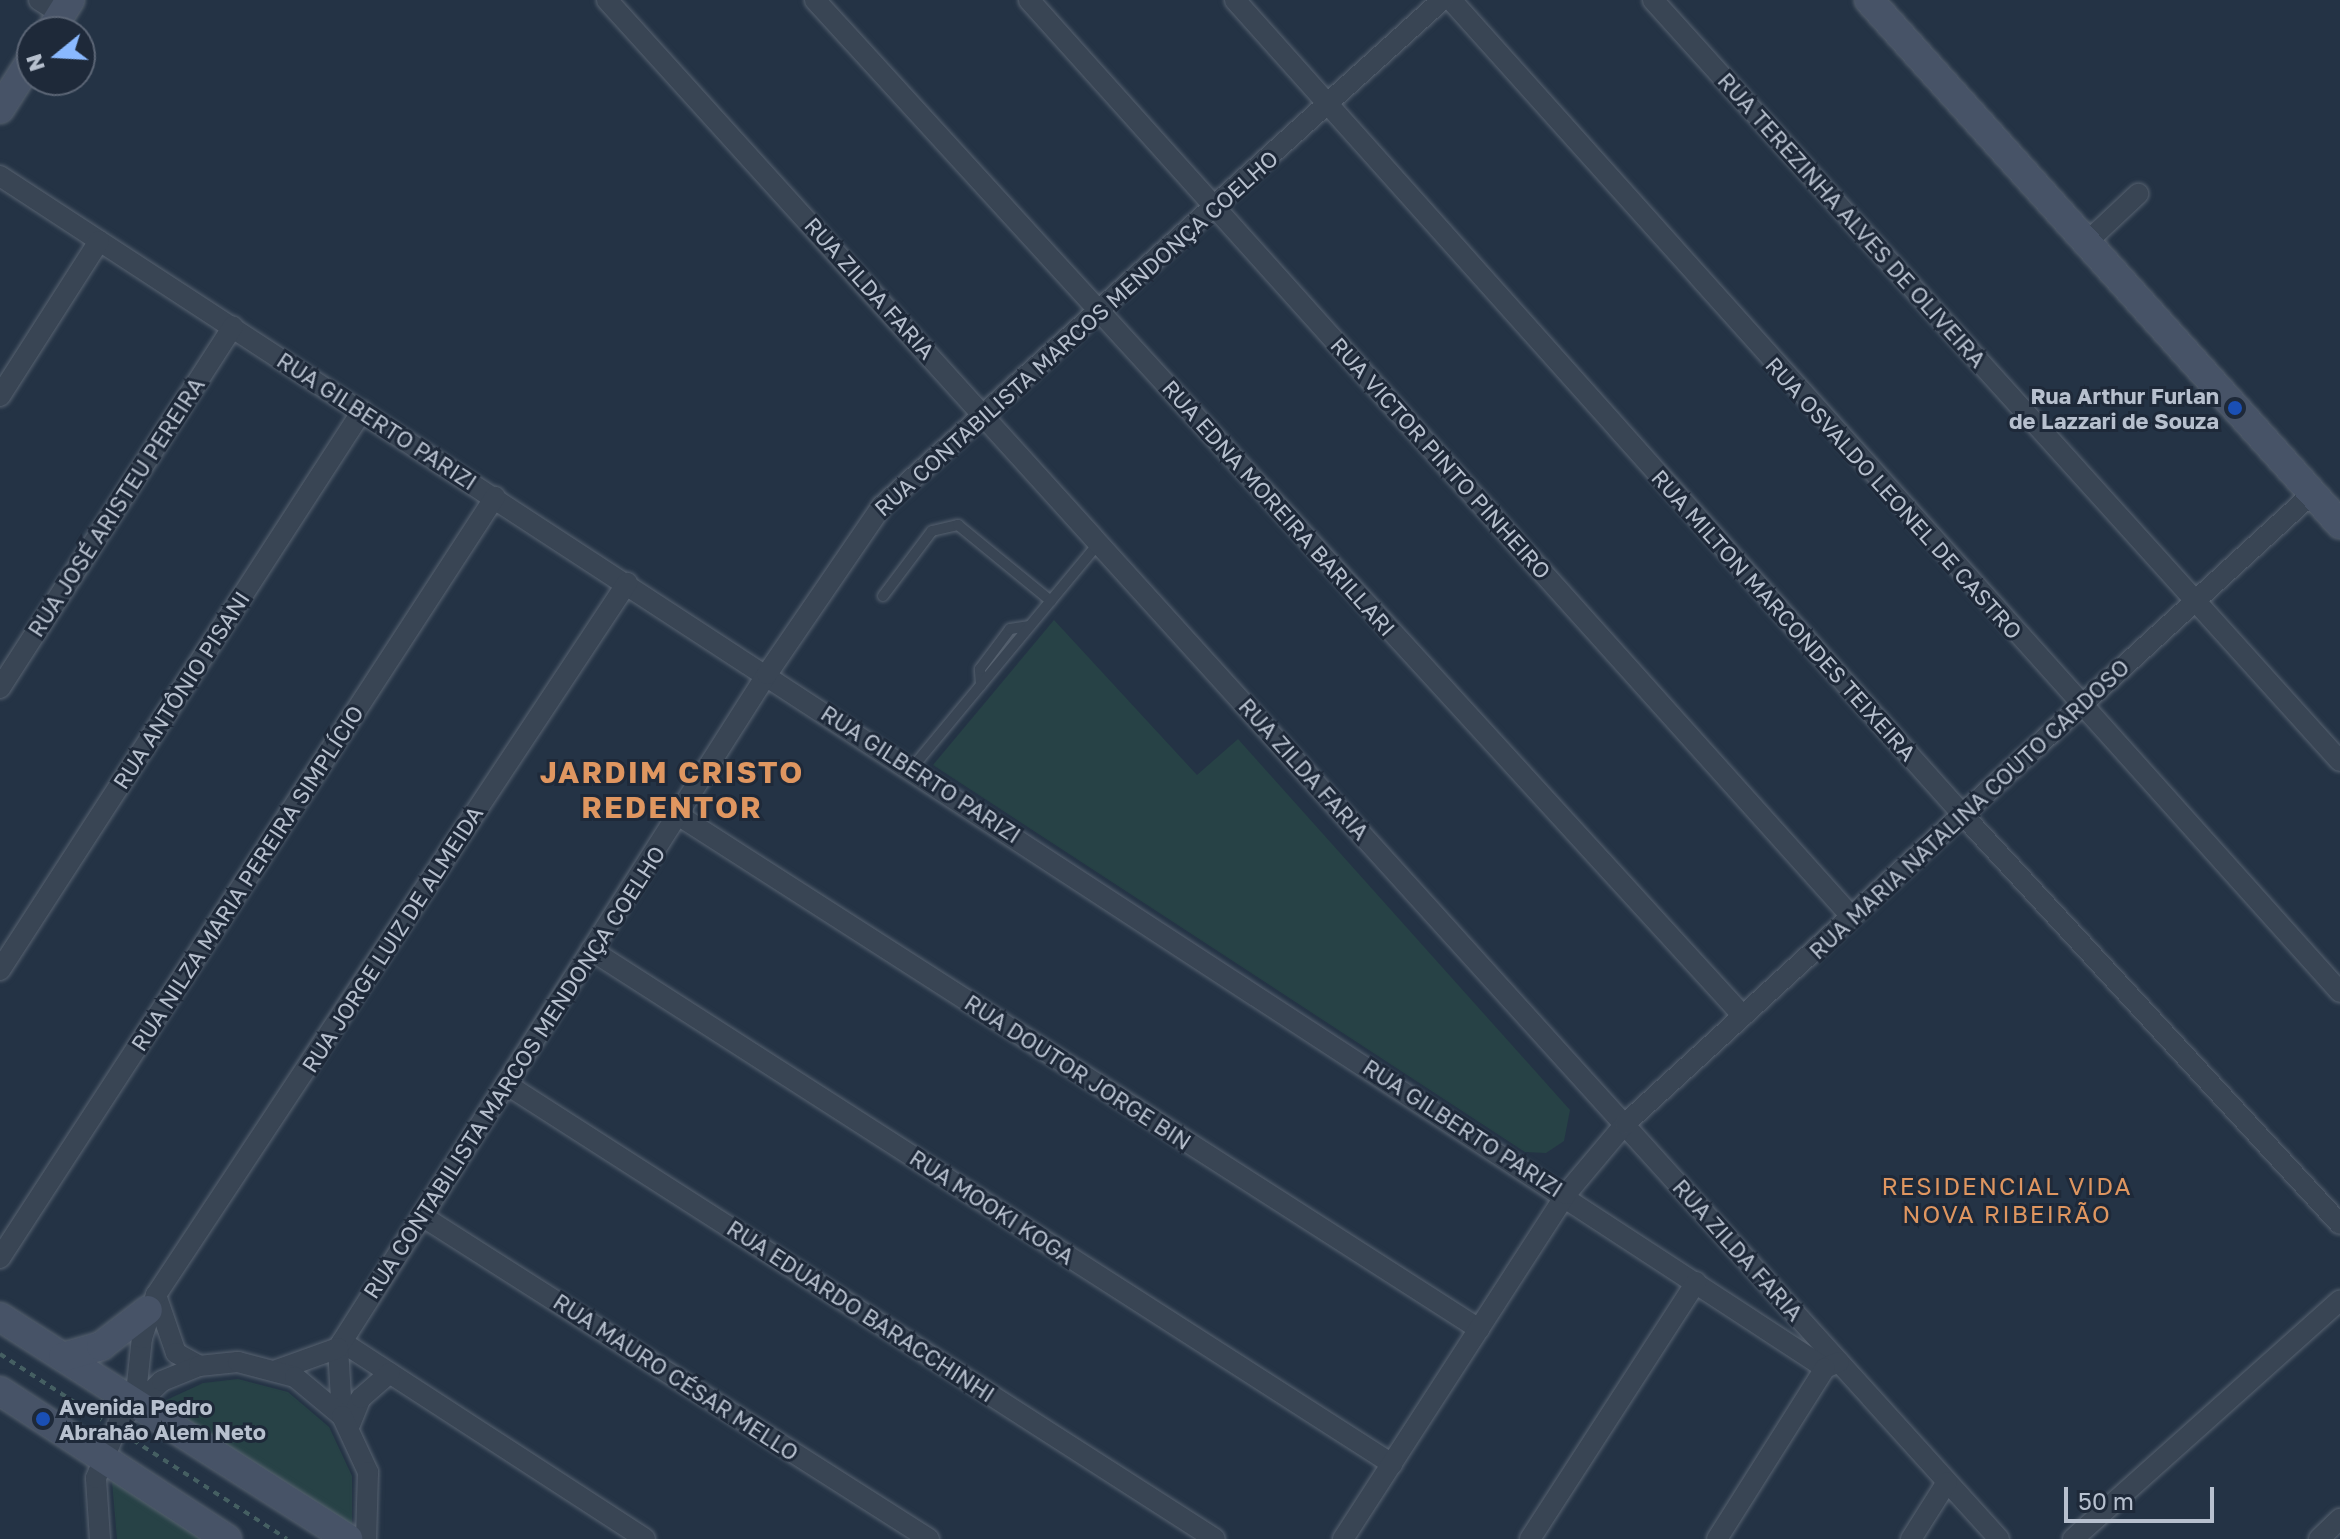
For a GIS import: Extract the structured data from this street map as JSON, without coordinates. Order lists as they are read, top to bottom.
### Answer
{
  "streets": {
    "street": [
      "RUA TEREZINHA ALVES DE OLIVEIRA",
      "RUA ZILDA FARIA",
      "RUA CONTABILISTA MARCOS MENDONÇA COELHO",
      "RUA GILBERTO PARIZI",
      "RUA VICTOR PINTO PINHEIRO",
      "RUA OSVALDO LEONEL DE CASTRO",
      "RUA JOSÉ ARISTEU PEREIRA",
      "RUA EDNA MOREIRA BARILLARI",
      "RUA MILTON MARCONDES TEIXEIRA",
      "RUA ANTÔNIO PISANI",
      "RUA MARIA NATALINA COUTO CARDOSO",
      "RUA NILZA MARIA PEREIRA SIMPLÍCIO",
      "RUA JORGE LUIZ DE ALMEIDA",
      "RUA DOUTOR JORGE BIN",
      "RUA MOOKI KOGA",
      "RUA EDUARDO BARACCHINHI",
      "RUA MAURO CÉSAR MELLO"
    ]
  },
  "crossings": [
    ["RUA TEREZINHA ALVES DE OLIVEIRA", "RUA MARIA NATALINA COUTO CARDOSO"],
    ["RUA ZILDA FARIA", "RUA CONTABILISTA MARCOS MENDONÇA COELHO"],
    ["RUA ZILDA FARIA", "RUA GILBERTO PARIZI"],
    ["RUA ZILDA FARIA", "RUA MARIA NATALINA COUTO CARDOSO"],
    ["RUA CONTABILISTA MARCOS MENDONÇA COELHO", "RUA GILBERTO PARIZI"],
    ["RUA CONTABILISTA MARCOS MENDONÇA COELHO", "RUA VICTOR PINTO PINHEIRO"],
    ["RUA CONTABILISTA MARCOS MENDONÇA COELHO", "RUA EDNA MOREIRA BARILLARI"],
    ["RUA CONTABILISTA MARCOS MENDONÇA COELHO", "RUA MILTON MARCONDES TEIXEIRA"],
    ["RUA CONTABILISTA MARCOS MENDONÇA COELHO", "RUA DOUTOR JORGE BIN"],
    ["RUA CONTABILISTA MARCOS MENDONÇA COELHO", "RUA MOOKI KOGA"],
    ["RUA CONTABILISTA MARCOS MENDONÇA COELHO", "RUA EDUARDO BARACCHINHI"],
    ["RUA CONTABILISTA MARCOS MENDONÇA COELHO", "RUA MAURO CÉSAR MELLO"],
    ["RUA GILBERTO PARIZI", "RUA JOSÉ ARISTEU PEREIRA"],
    ["RUA GILBERTO PARIZI", "RUA ANTÔNIO PISANI"],
    ["RUA GILBERTO PARIZI", "RUA MARIA NATALINA COUTO CARDOSO"],
    ["RUA GILBERTO PARIZI", "RUA NILZA MARIA PEREIRA SIMPLÍCIO"],
    ["RUA GILBERTO PARIZI", "RUA JORGE LUIZ DE ALMEIDA"],
    ["RUA VICTOR PINTO PINHEIRO", "RUA MARIA NATALINA COUTO CARDOSO"],
    ["RUA OSVALDO LEONEL DE CASTRO", "RUA MARIA NATALINA COUTO CARDOSO"],
    ["RUA EDNA MOREIRA BARILLARI", "RUA MARIA NATALINA COUTO CARDOSO"],
    ["RUA MILTON MARCONDES TEIXEIRA", "RUA MARIA NATALINA COUTO CARDOSO"],
    ["RUA MARIA NATALINA COUTO CARDOSO", "RUA DOUTOR JORGE BIN"],
    ["RUA MARIA NATALINA COUTO CARDOSO", "RUA MOOKI KOGA"]
  ],
  "districts": ["JARDIM CRISTO REDENTOR", "RESIDENCIAL VIDA NOVA RIBEIRÃO"],
  "places": ["Rua Arthur Furlan de Lazzari de Souza", "Avenida Pedro Abrahão Alem Neto"],
  "scale_bar": "50 m",
  "north": "left"
}
